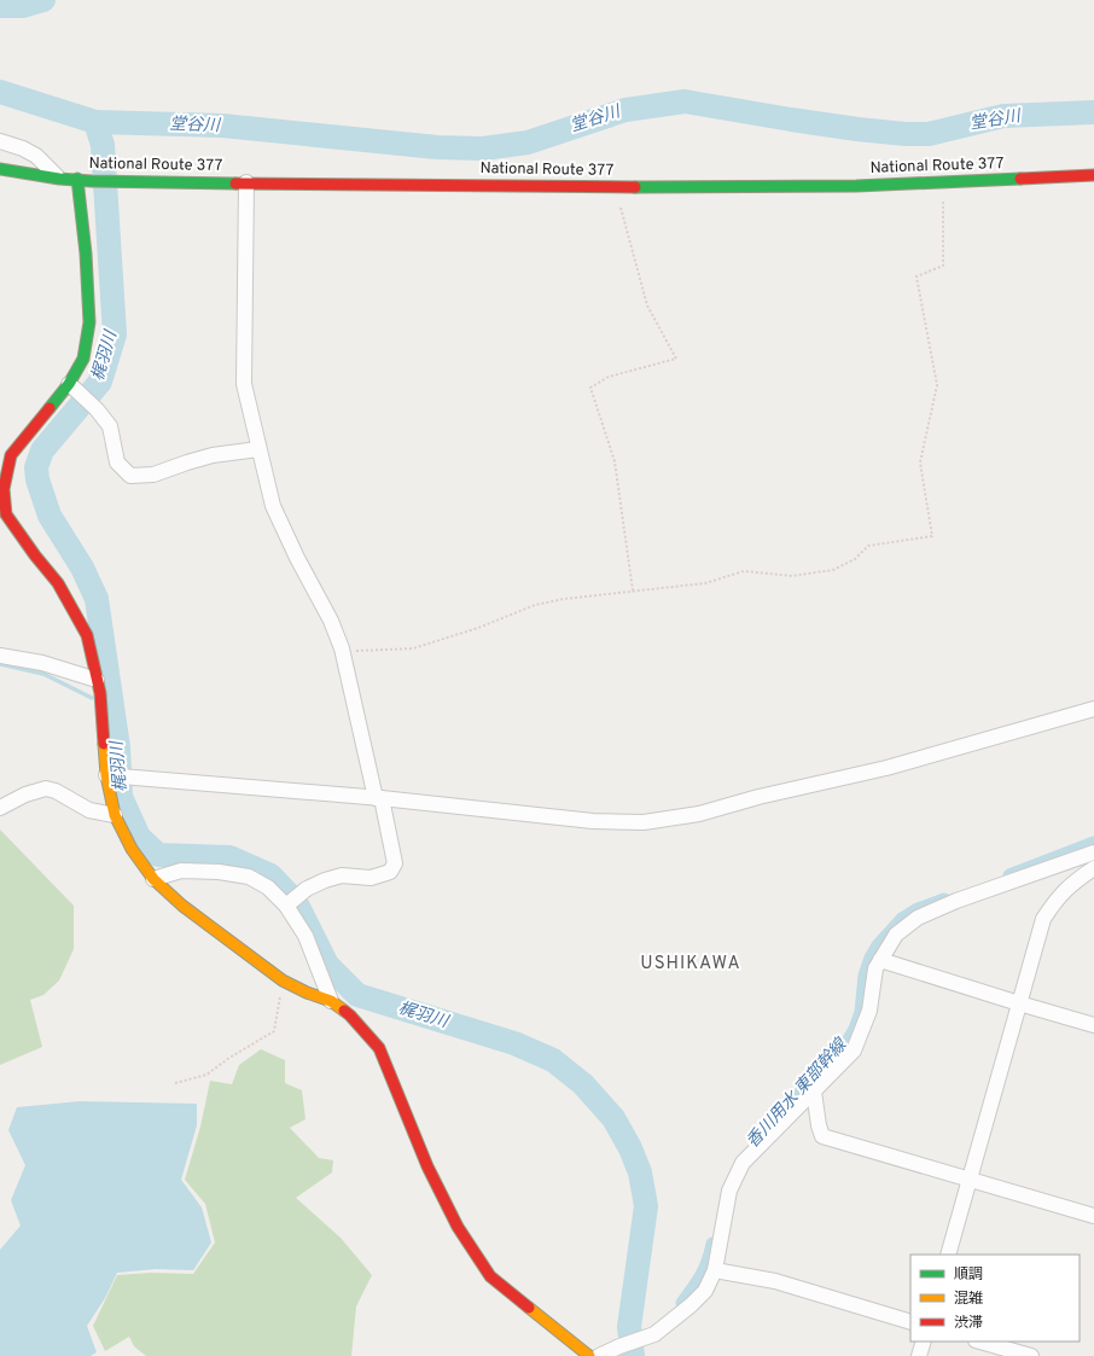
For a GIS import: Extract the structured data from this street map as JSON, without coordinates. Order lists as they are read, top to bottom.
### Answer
{
  "streets": {
    "main road": ["National Route 377"]
  },
  "districts": ["USHIKAWA"],
  "water": ["堂谷川", "梶羽川", "香川用水 東部幹線"],
  "legend": ["順調", "混雑", "渋滞"]
}
